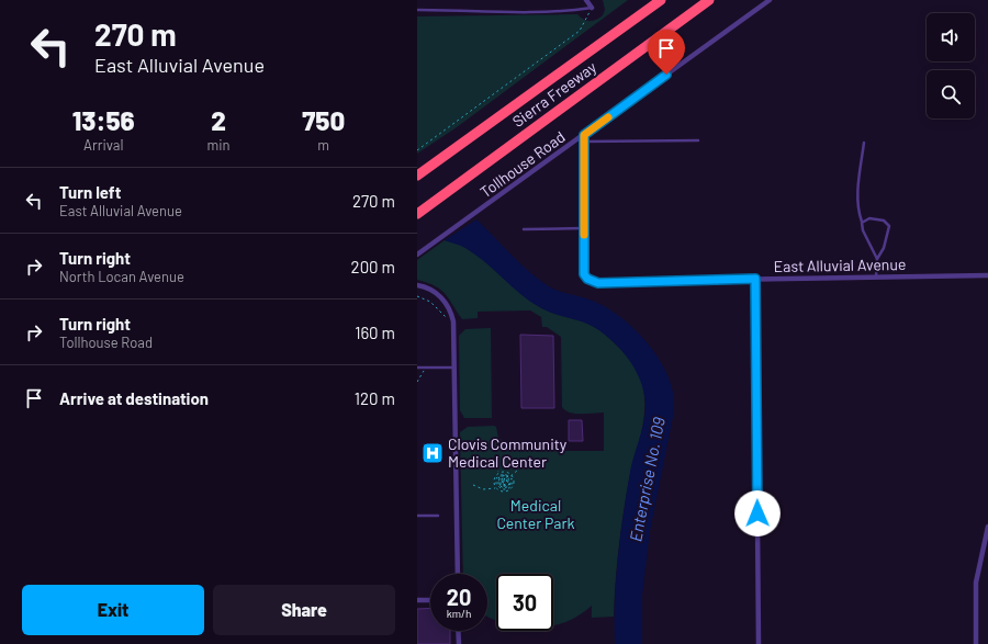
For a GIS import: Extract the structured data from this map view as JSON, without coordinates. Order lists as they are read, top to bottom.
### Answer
{
  "streets": {
    "highway": ["Sierra Freeway"],
    "street": ["Tollhouse Road", "East Alluvial Avenue"]
  },
  "water": ["Enterprise No. 109"],
  "parks": ["Medical Center Park"],
  "places": {
    "hospital": ["Clovis Community Medical Center"]
  },
  "page": {
    "turn": ["270 m", "East Alluvial Avenue"],
    "eta": [
      "13:56",
      "Arrival",
      "2",
      "min",
      "750",
      "m"
    ],
    "list": [
      {
        "name": "Turn left",
        "note": "East Alluvial Avenue",
        "value": "270 m"
      },
      {
        "name": "Turn right",
        "note": "North Locan Avenue",
        "value": "200 m"
      },
      {
        "name": "Turn right",
        "note": "Tollhouse Road",
        "value": "160 m"
      },
      {
        "name": "Arrive at destination",
        "value": "120 m"
      }
    ],
    "speed": "20 km/h",
    "limit": "30",
    "buttons": ["Exit", "Share"]
  }
}
